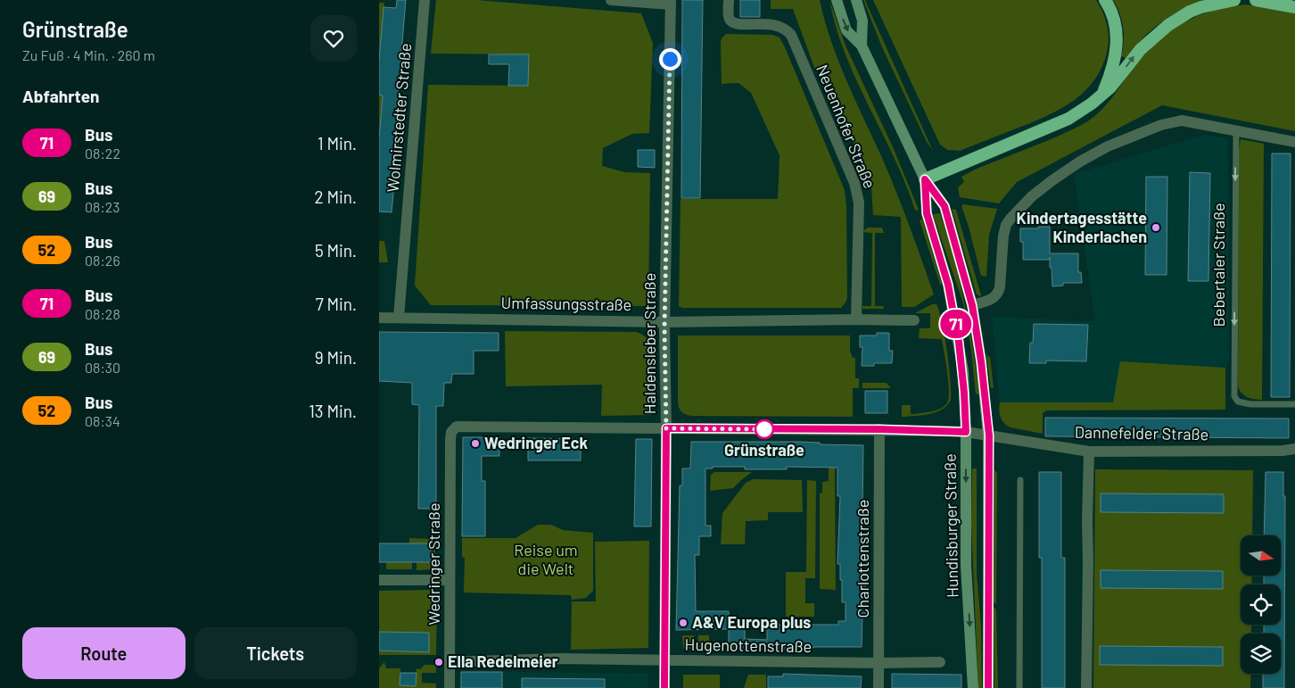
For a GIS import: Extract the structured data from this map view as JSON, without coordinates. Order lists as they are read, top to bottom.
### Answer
{
  "streets": {
    "main road": ["Hundisburger Straße"],
    "street": [
      "Wolmirstedter Straße",
      "Neuenhofer Straße",
      "Umfassungsstraße",
      "Haldensleber Straße",
      "Dannefelder Straße",
      "Charlottenstraße",
      "Wedringer Straße",
      "Hugenottenstraße"
    ],
    "lane": ["Bebertaler Straße"]
  },
  "crossings": [
    ["Wolmirstedter Straße", "Umfassungsstraße"],
    ["Neuenhofer Straße", "Umfassungsstraße"],
    ["Umfassungsstraße", "Haldensleber Straße"],
    ["Haldensleber Straße", "Wedringer Straße"],
    ["Haldensleber Straße", "Hugenottenstraße"],
    ["Dannefelder Straße", "Hundisburger Straße"],
    ["Charlottenstraße", "Hugenottenstraße"],
    ["Wedringer Straße", "Hugenottenstraße"]
  ],
  "one_way": ["Bebertaler Straße"],
  "parks": ["Reise um die Welt"],
  "places": [
    "Kindertagesstätte Kinderlachen",
    "Grünstraße",
    "Wedringer Eck",
    "A&V Europa plus",
    "Ella Redelmeier"
  ],
  "lines": ["bus line 71"],
  "north": "right",
  "page": {
    "heading": [
      ["Grünstraße", "Zu Fuß · 4 Min. · 260 m"],
      "Abfahrten"
    ],
    "on_map": "71",
    "list": [
      {
        "mark": "71",
        "name": "Bus",
        "note": "08:22",
        "value": "1 Min."
      },
      {
        "mark": "69",
        "name": "Bus",
        "note": "08:23",
        "value": "2 Min."
      },
      {
        "mark": "52",
        "name": "Bus",
        "note": "08:26",
        "value": "5 Min."
      },
      {
        "mark": "71",
        "name": "Bus",
        "note": "08:28",
        "value": "7 Min."
      },
      {
        "mark": "69",
        "name": "Bus",
        "note": "08:30",
        "value": "9 Min."
      },
      {
        "mark": "52",
        "name": "Bus",
        "note": "08:34",
        "value": "13 Min."
      }
    ],
    "buttons": ["Route", "Tickets"]
  }
}
